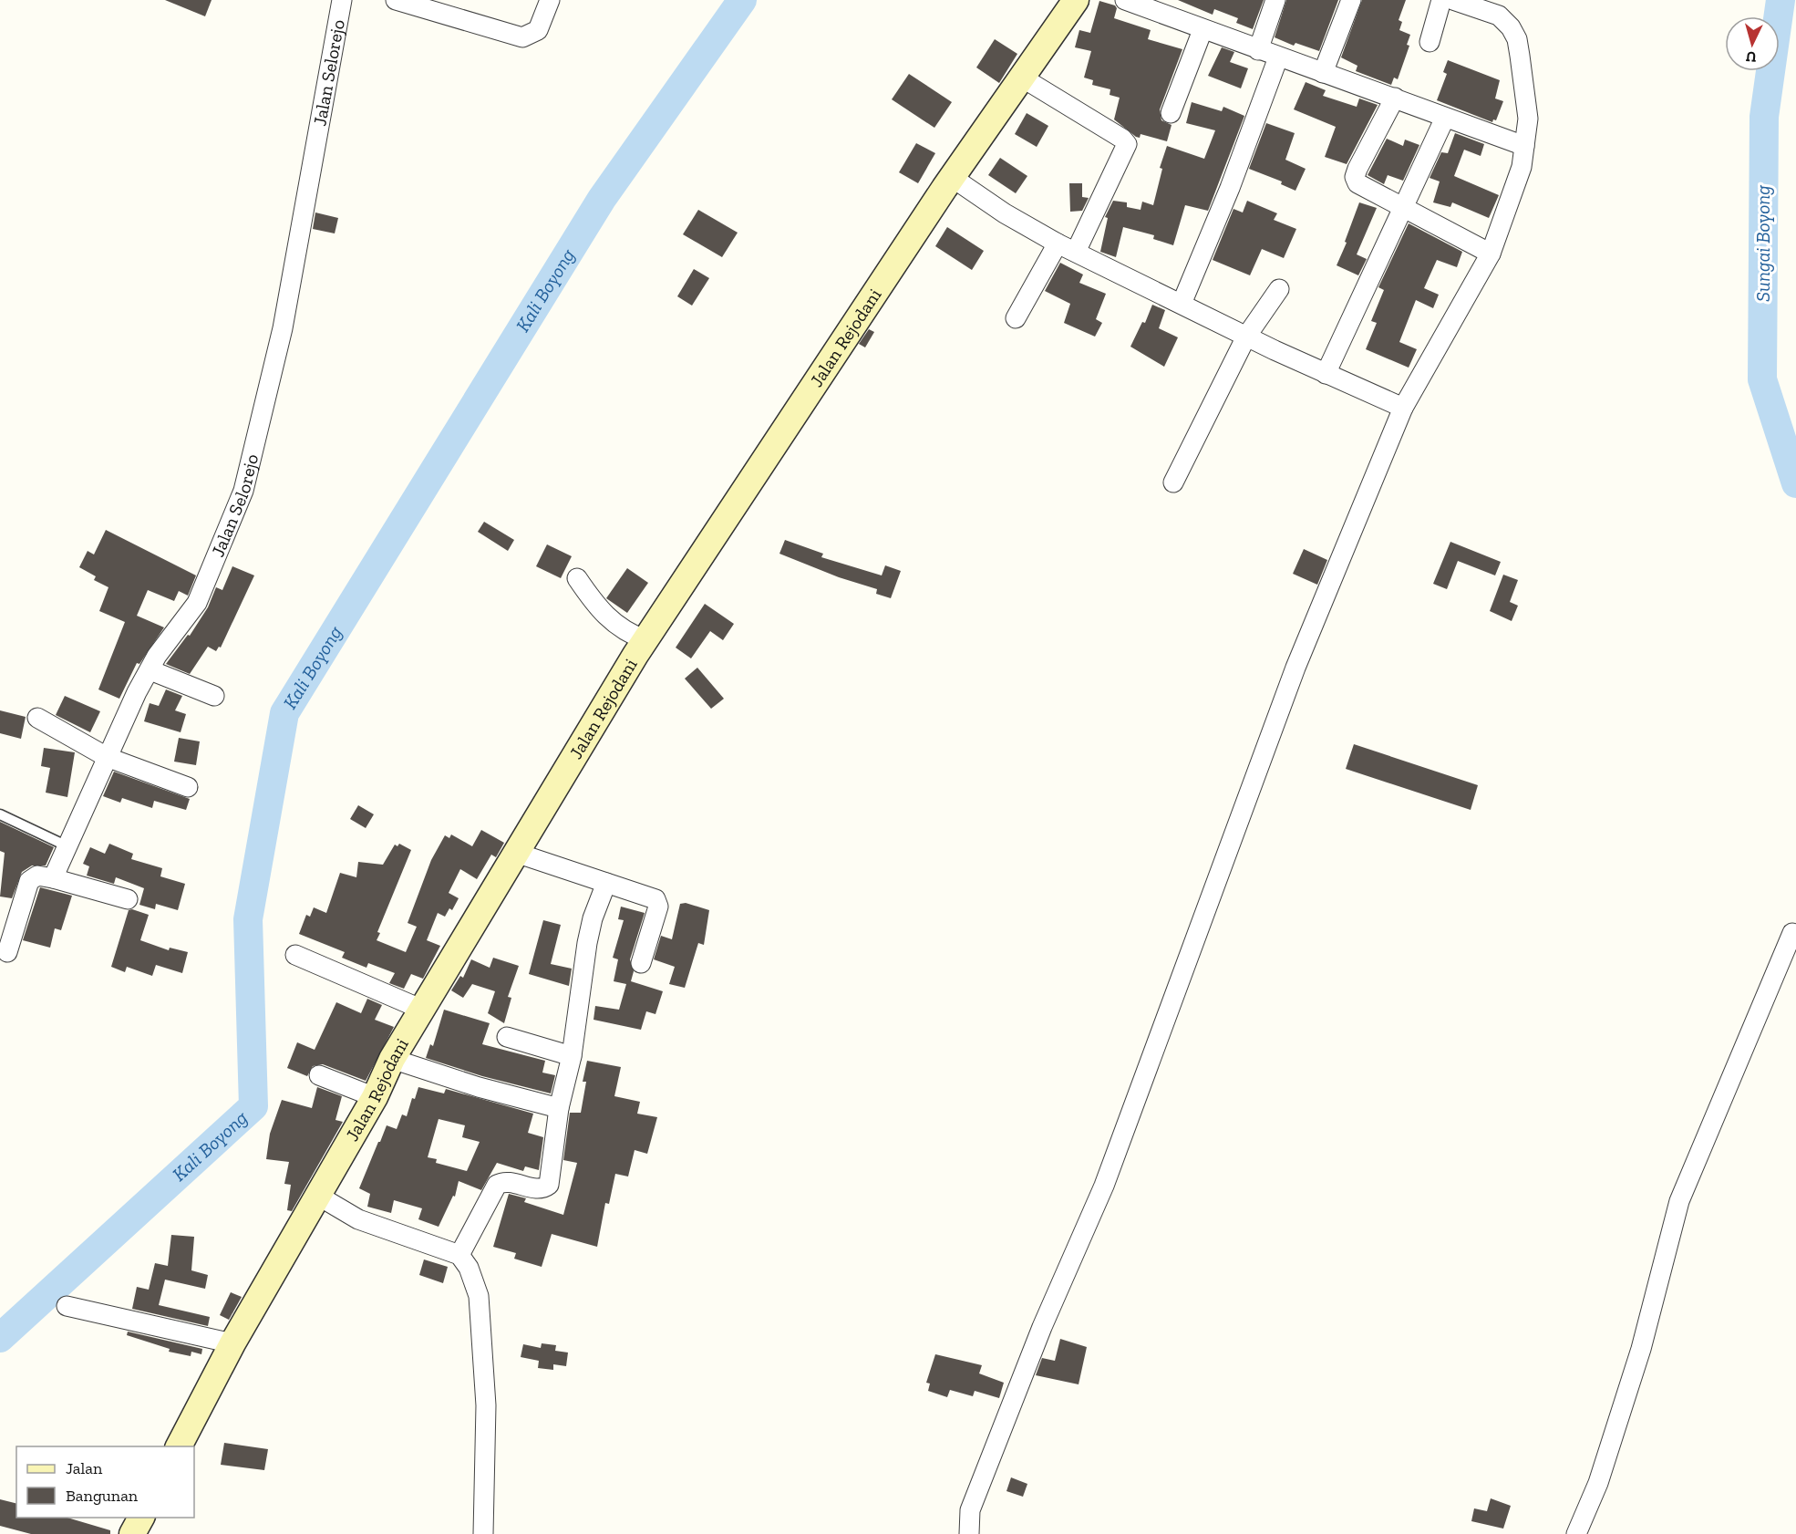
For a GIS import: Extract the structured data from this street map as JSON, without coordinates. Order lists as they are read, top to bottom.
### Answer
{
  "streets": {
    "main road": ["Jalan Rejodani"],
    "street": ["Jalan Selorejo"]
  },
  "water": ["Sungai Boyong", "Kali Boyong"],
  "legend": ["Jalan", "Bangunan"],
  "north": "bottom"
}
